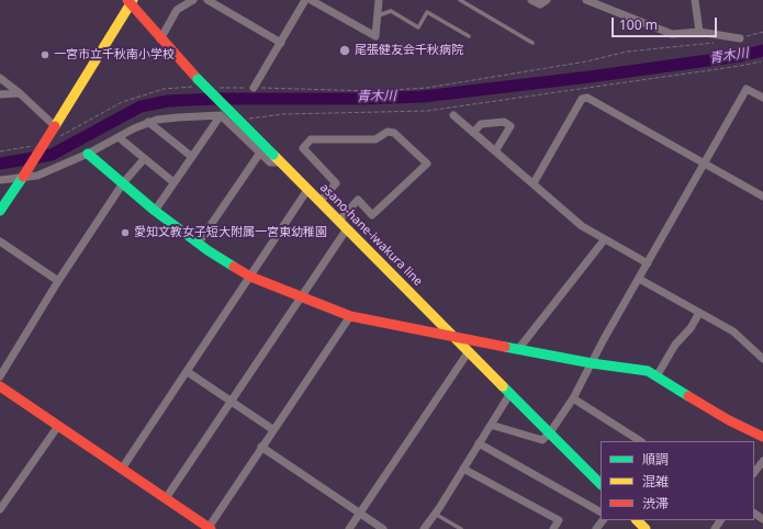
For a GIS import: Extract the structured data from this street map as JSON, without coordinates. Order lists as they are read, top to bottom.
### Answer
{
  "streets": {
    "street": ["asano-hane-iwakura line"]
  },
  "water": ["青木川"],
  "places": ["尾張健友会千秋病院", "一宮市立千秋南小学校", "愛知文教女子短大附属一宮東幼稚園"],
  "legend": ["順調", "混雑", "渋滞"],
  "scale_bar": "100 m"
}
